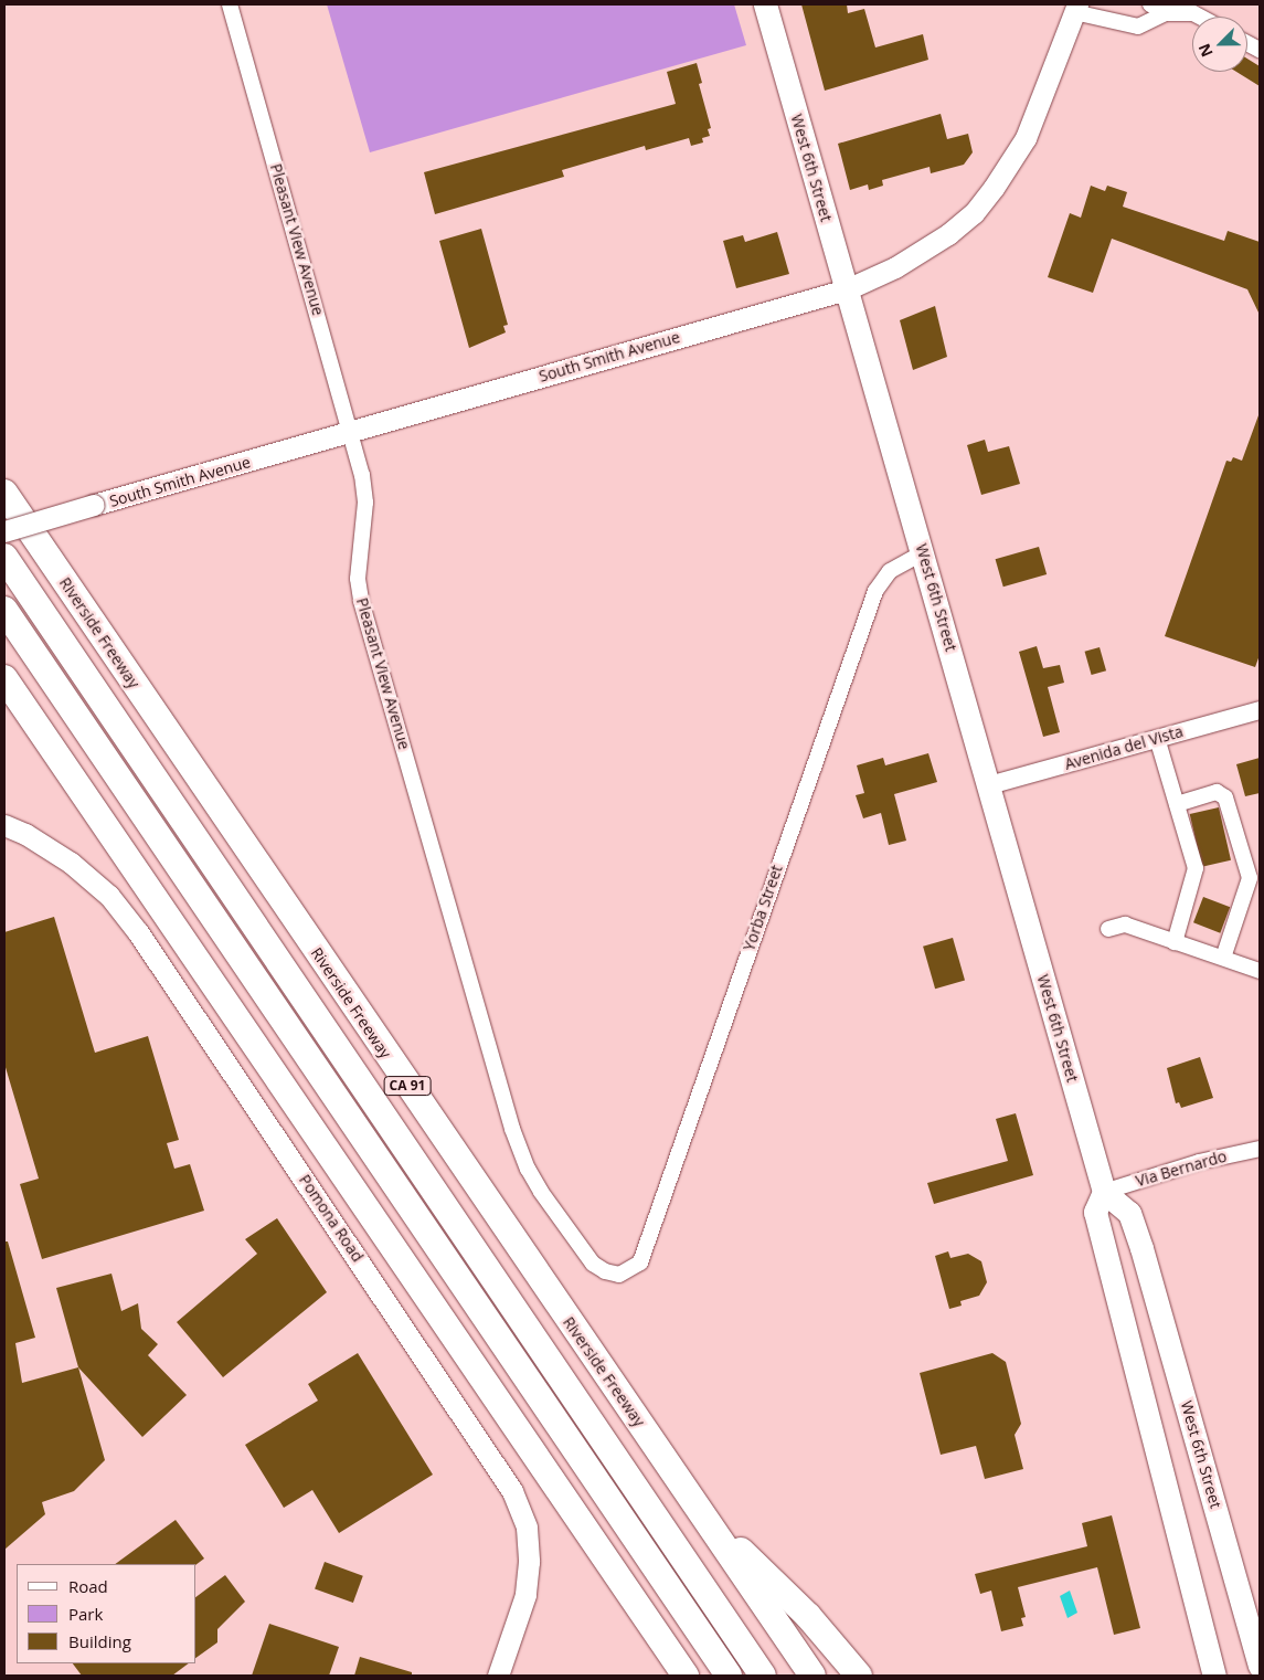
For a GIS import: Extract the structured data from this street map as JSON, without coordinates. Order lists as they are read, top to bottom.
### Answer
{
  "streets": {
    "highway": ["Riverside Freeway", "CA 91"],
    "main road": ["West 6th Street", "South Smith Avenue", "Pomona Road"],
    "street": [
      "Pleasant View Avenue",
      "Avenida del Vista",
      "Yorba Street",
      "Via Bernardo"
    ]
  },
  "crossings": [
    ["West 6th Street", "South Smith Avenue"],
    ["West 6th Street", "Avenida del Vista"],
    ["West 6th Street", "Yorba Street"],
    ["West 6th Street", "Via Bernardo"],
    ["Pleasant View Avenue", "South Smith Avenue"],
    ["Pleasant View Avenue", "Yorba Street"]
  ],
  "legend": ["Road", "Park", "Building"],
  "north": "bottom left"
}
